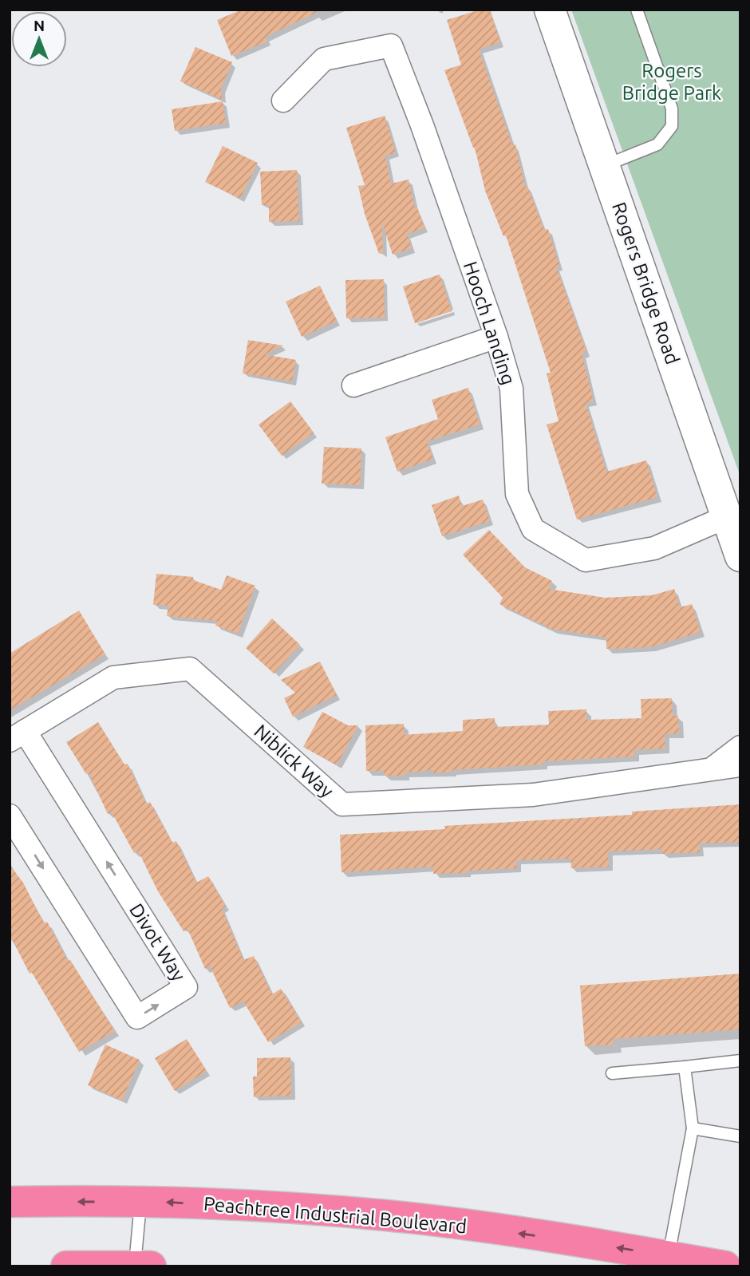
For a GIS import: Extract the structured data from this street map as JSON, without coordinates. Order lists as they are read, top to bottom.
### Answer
{
  "streets": {
    "highway": ["Peachtree Industrial Boulevard"],
    "street": [
      "Rogers Bridge Road",
      "Hooch Landing",
      "Niblick Way",
      "Divot Way"
    ]
  },
  "crossings": [
    ["Rogers Bridge Road", "Hooch Landing"],
    ["Niblick Way", "Divot Way"]
  ],
  "one_way": ["Peachtree Industrial Boulevard"],
  "parks": ["Rogers Bridge Park"],
  "north": "top"
}
